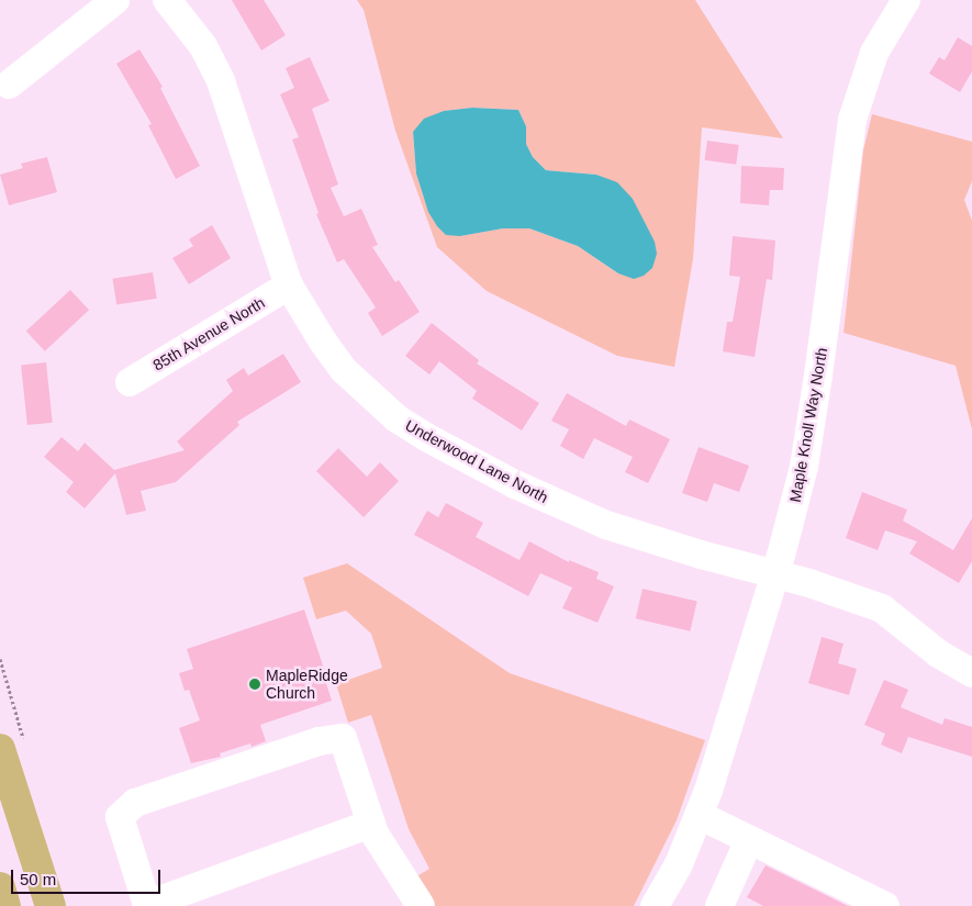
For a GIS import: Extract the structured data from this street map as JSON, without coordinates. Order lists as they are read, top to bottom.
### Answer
{
  "streets": {
    "street": ["85th Avenue North", "Maple Knoll Way North", "Underwood Lane North"]
  },
  "crossings": [
    ["85th Avenue North", "Underwood Lane North"],
    ["Maple Knoll Way North", "Underwood Lane North"]
  ],
  "places": ["MapleRidge Church"],
  "scale_bar": "50 m"
}
